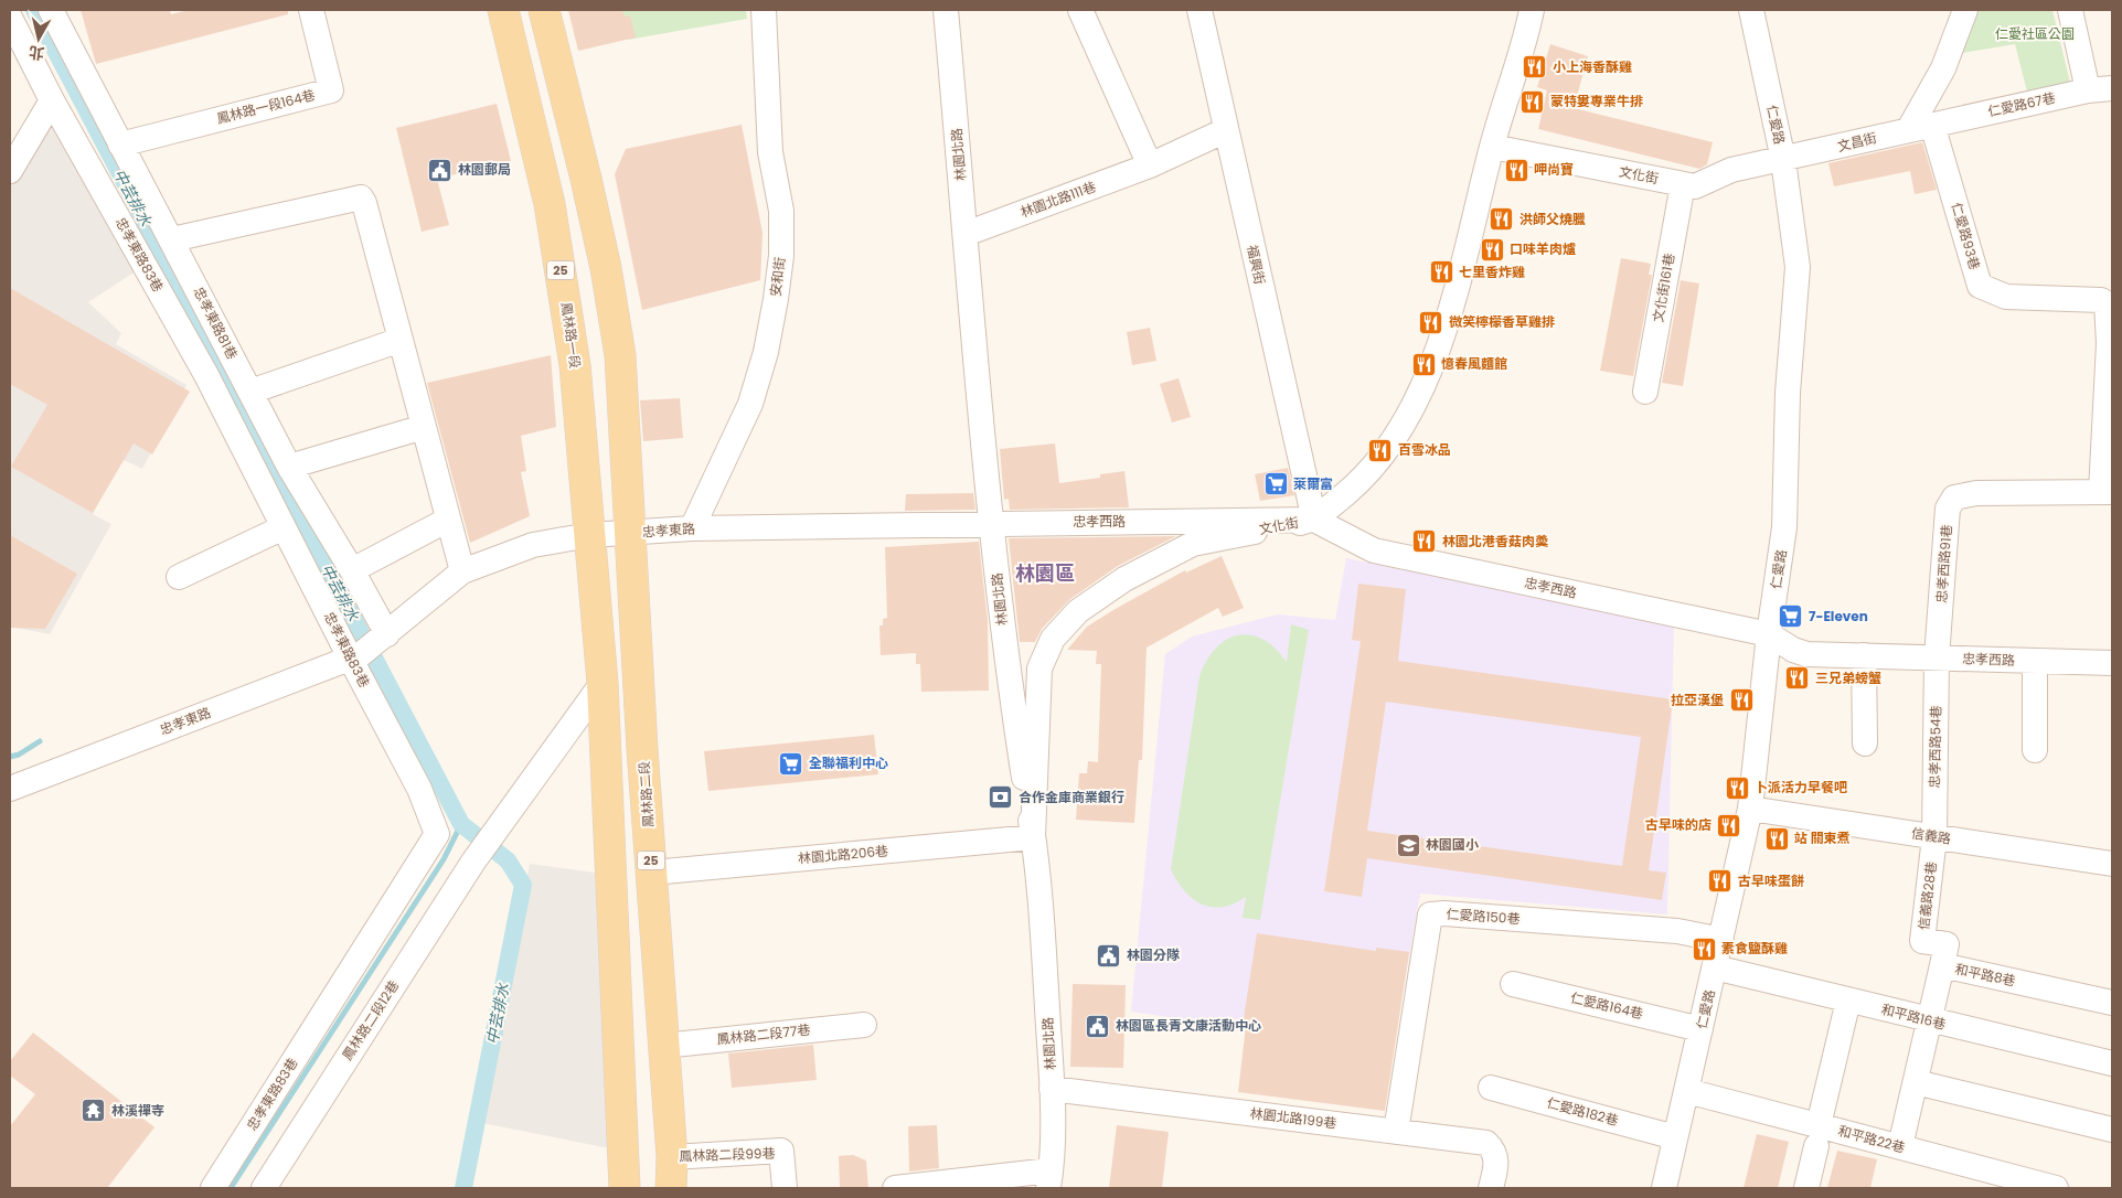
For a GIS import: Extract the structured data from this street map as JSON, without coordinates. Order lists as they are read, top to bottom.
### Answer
{
  "streets": {
    "main road": ["25", "鳳林路一段", "鳳林路二段"],
    "street": [
      "仁愛路67巷",
      "鳳林路一段164巷",
      "仁愛路",
      "文昌街",
      "林園北路",
      "文化街",
      "林園北路111巷",
      "仁愛路93巷",
      "忠孝東路83巷",
      "福興街",
      "安和街",
      "文化街161巷",
      "忠孝東路81巷",
      "忠孝西路",
      "忠孝東路",
      "忠孝西路91巷",
      "忠孝西路54巷",
      "信義路",
      "林園北路206巷",
      "信義路28巷",
      "仁愛路150巷",
      "和平路8巷",
      "仁愛路164巷",
      "和平路16巷",
      "鳳林路二段12巷",
      "鳳林路二段77巷",
      "仁愛路182巷",
      "林園北路199巷",
      "和平路22巷",
      "鳳林路二段99巷"
    ]
  },
  "crossings": [
    ["仁愛路67巷", "文昌街"],
    ["仁愛路67巷", "仁愛路93巷"],
    ["鳳林路一段164巷", "忠孝東路81巷"],
    ["仁愛路", "文昌街"],
    ["仁愛路", "文化街"],
    ["仁愛路", "忠孝西路"],
    ["仁愛路", "信義路"],
    ["仁愛路", "仁愛路150巷"],
    ["仁愛路", "仁愛路164巷"],
    ["仁愛路", "和平路16巷"],
    ["仁愛路", "仁愛路182巷"],
    ["仁愛路", "和平路22巷"],
    ["文昌街", "文化街"],
    ["文昌街", "仁愛路93巷"],
    ["林園北路", "文化街"],
    ["林園北路", "林園北路111巷"],
    ["林園北路", "忠孝西路"],
    ["林園北路", "忠孝東路"],
    ["林園北路", "林園北路206巷"],
    ["林園北路", "林園北路199巷"],
    ["文化街", "福興街"],
    ["文化街", "文化街161巷"],
    ["文化街", "忠孝西路"],
    ["文化街", "林園北路206巷"],
    ["林園北路111巷", "福興街"],
    ["忠孝東路83巷", "忠孝東路81巷"],
    ["忠孝東路83巷", "忠孝東路"],
    ["福興街", "忠孝西路"],
    ["25", "鳳林路一段"],
    ["25", "忠孝東路"],
    ["25", "鳳林路二段"],
    ["25", "鳳林路二段12巷"],
    ["安和街", "忠孝東路"],
    ["忠孝東路81巷", "忠孝東路"],
    ["鳳林路一段", "忠孝東路"],
    ["忠孝西路", "忠孝東路"],
    ["忠孝西路", "忠孝西路91巷"],
    ["忠孝西路", "忠孝西路54巷"],
    ["忠孝東路", "鳳林路二段"],
    ["忠孝西路91巷", "忠孝西路54巷"],
    ["忠孝西路54巷", "信義路"],
    ["忠孝西路54巷", "信義路28巷"],
    ["鳳林路二段", "林園北路206巷"],
    ["鳳林路二段", "鳳林路二段77巷"],
    ["鳳林路二段", "鳳林路二段99巷"],
    ["信義路", "信義路28巷"],
    ["信義路28巷", "和平路8巷"],
    ["仁愛路150巷", "林園北路199巷"],
    ["和平路8巷", "和平路16巷"],
    ["和平路8巷", "和平路22巷"]
  ],
  "districts": ["林園區"],
  "water": ["中芸排水"],
  "parks": ["仁愛社區公園"],
  "places": {
    "restaurant": [
      "小上海香酥雞",
      "蒙特婁專業牛排",
      "呷尚寶",
      "洪師父燒臘",
      "口味羊肉爐",
      "七里香炸雞",
      "微笑檸檬香草雞排",
      "憶春風麵館",
      "百雪冰品",
      "林園北港香菇肉羮",
      "三兄弟螃蟹",
      "拉亞漢堡",
      "卜派活力早餐吧",
      "古早味的店",
      "站 關東煮",
      "古早味蛋餅",
      "素食鹽酥雞"
    ],
    "public building": ["林園郵局", "林園分隊", "林園區長青文康活動中心"],
    "supermarket": ["萊爾富", "7-Eleven", "全聯福利中心"],
    "bank": ["合作金庫商業銀行"],
    "school or university": ["林園國小"],
    "temple": ["林溪禪寺"]
  },
  "north": "bottom"
}
